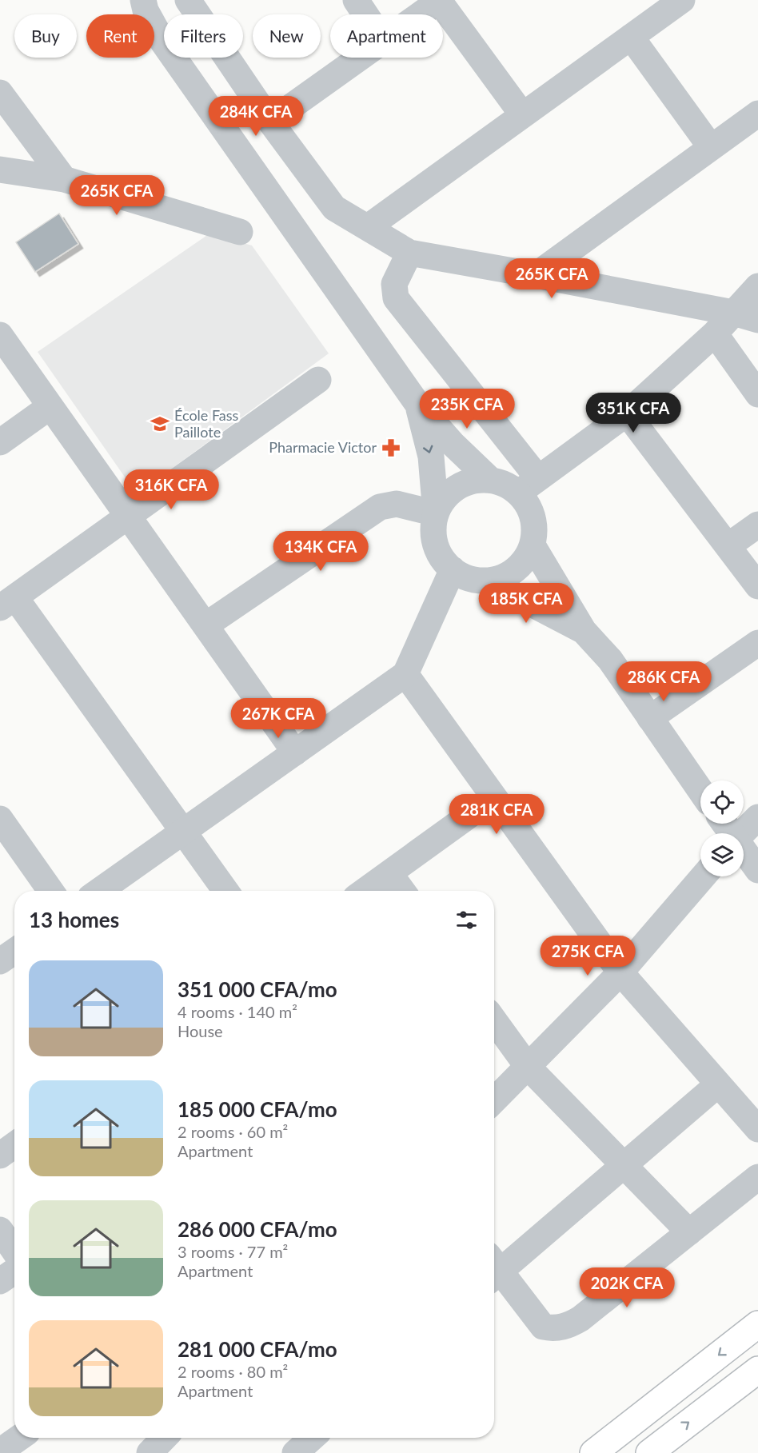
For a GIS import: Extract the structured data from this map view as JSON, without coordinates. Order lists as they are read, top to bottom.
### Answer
{
  "places": {
    "school or university": ["École Fass Paillote"],
    "pharmacy": ["Pharmacie Victor"]
  },
  "page": {
    "chip": [
      "Buy",
      "Rent",
      "Filters",
      "New",
      "Apartment"
    ],
    "price": [
      "284K CFA",
      "265K CFA",
      "265K CFA",
      "235K CFA",
      "351K CFA",
      "316K CFA",
      "134K CFA",
      "185K CFA",
      "286K CFA",
      "267K CFA",
      "281K CFA",
      "275K CFA",
      "202K CFA"
    ],
    "heading": "13 homes",
    "list": [
      {
        "name": "351 000 CFA/mo",
        "note": "4 rooms · 140 m² · House"
      },
      {
        "name": "185 000 CFA/mo",
        "note": "2 rooms · 60 m² · Apartment"
      },
      {
        "name": "286 000 CFA/mo",
        "note": "3 rooms · 77 m² · Apartment"
      },
      {
        "name": "281 000 CFA/mo",
        "note": "2 rooms · 80 m² · Apartment"
      }
    ]
  }
}
